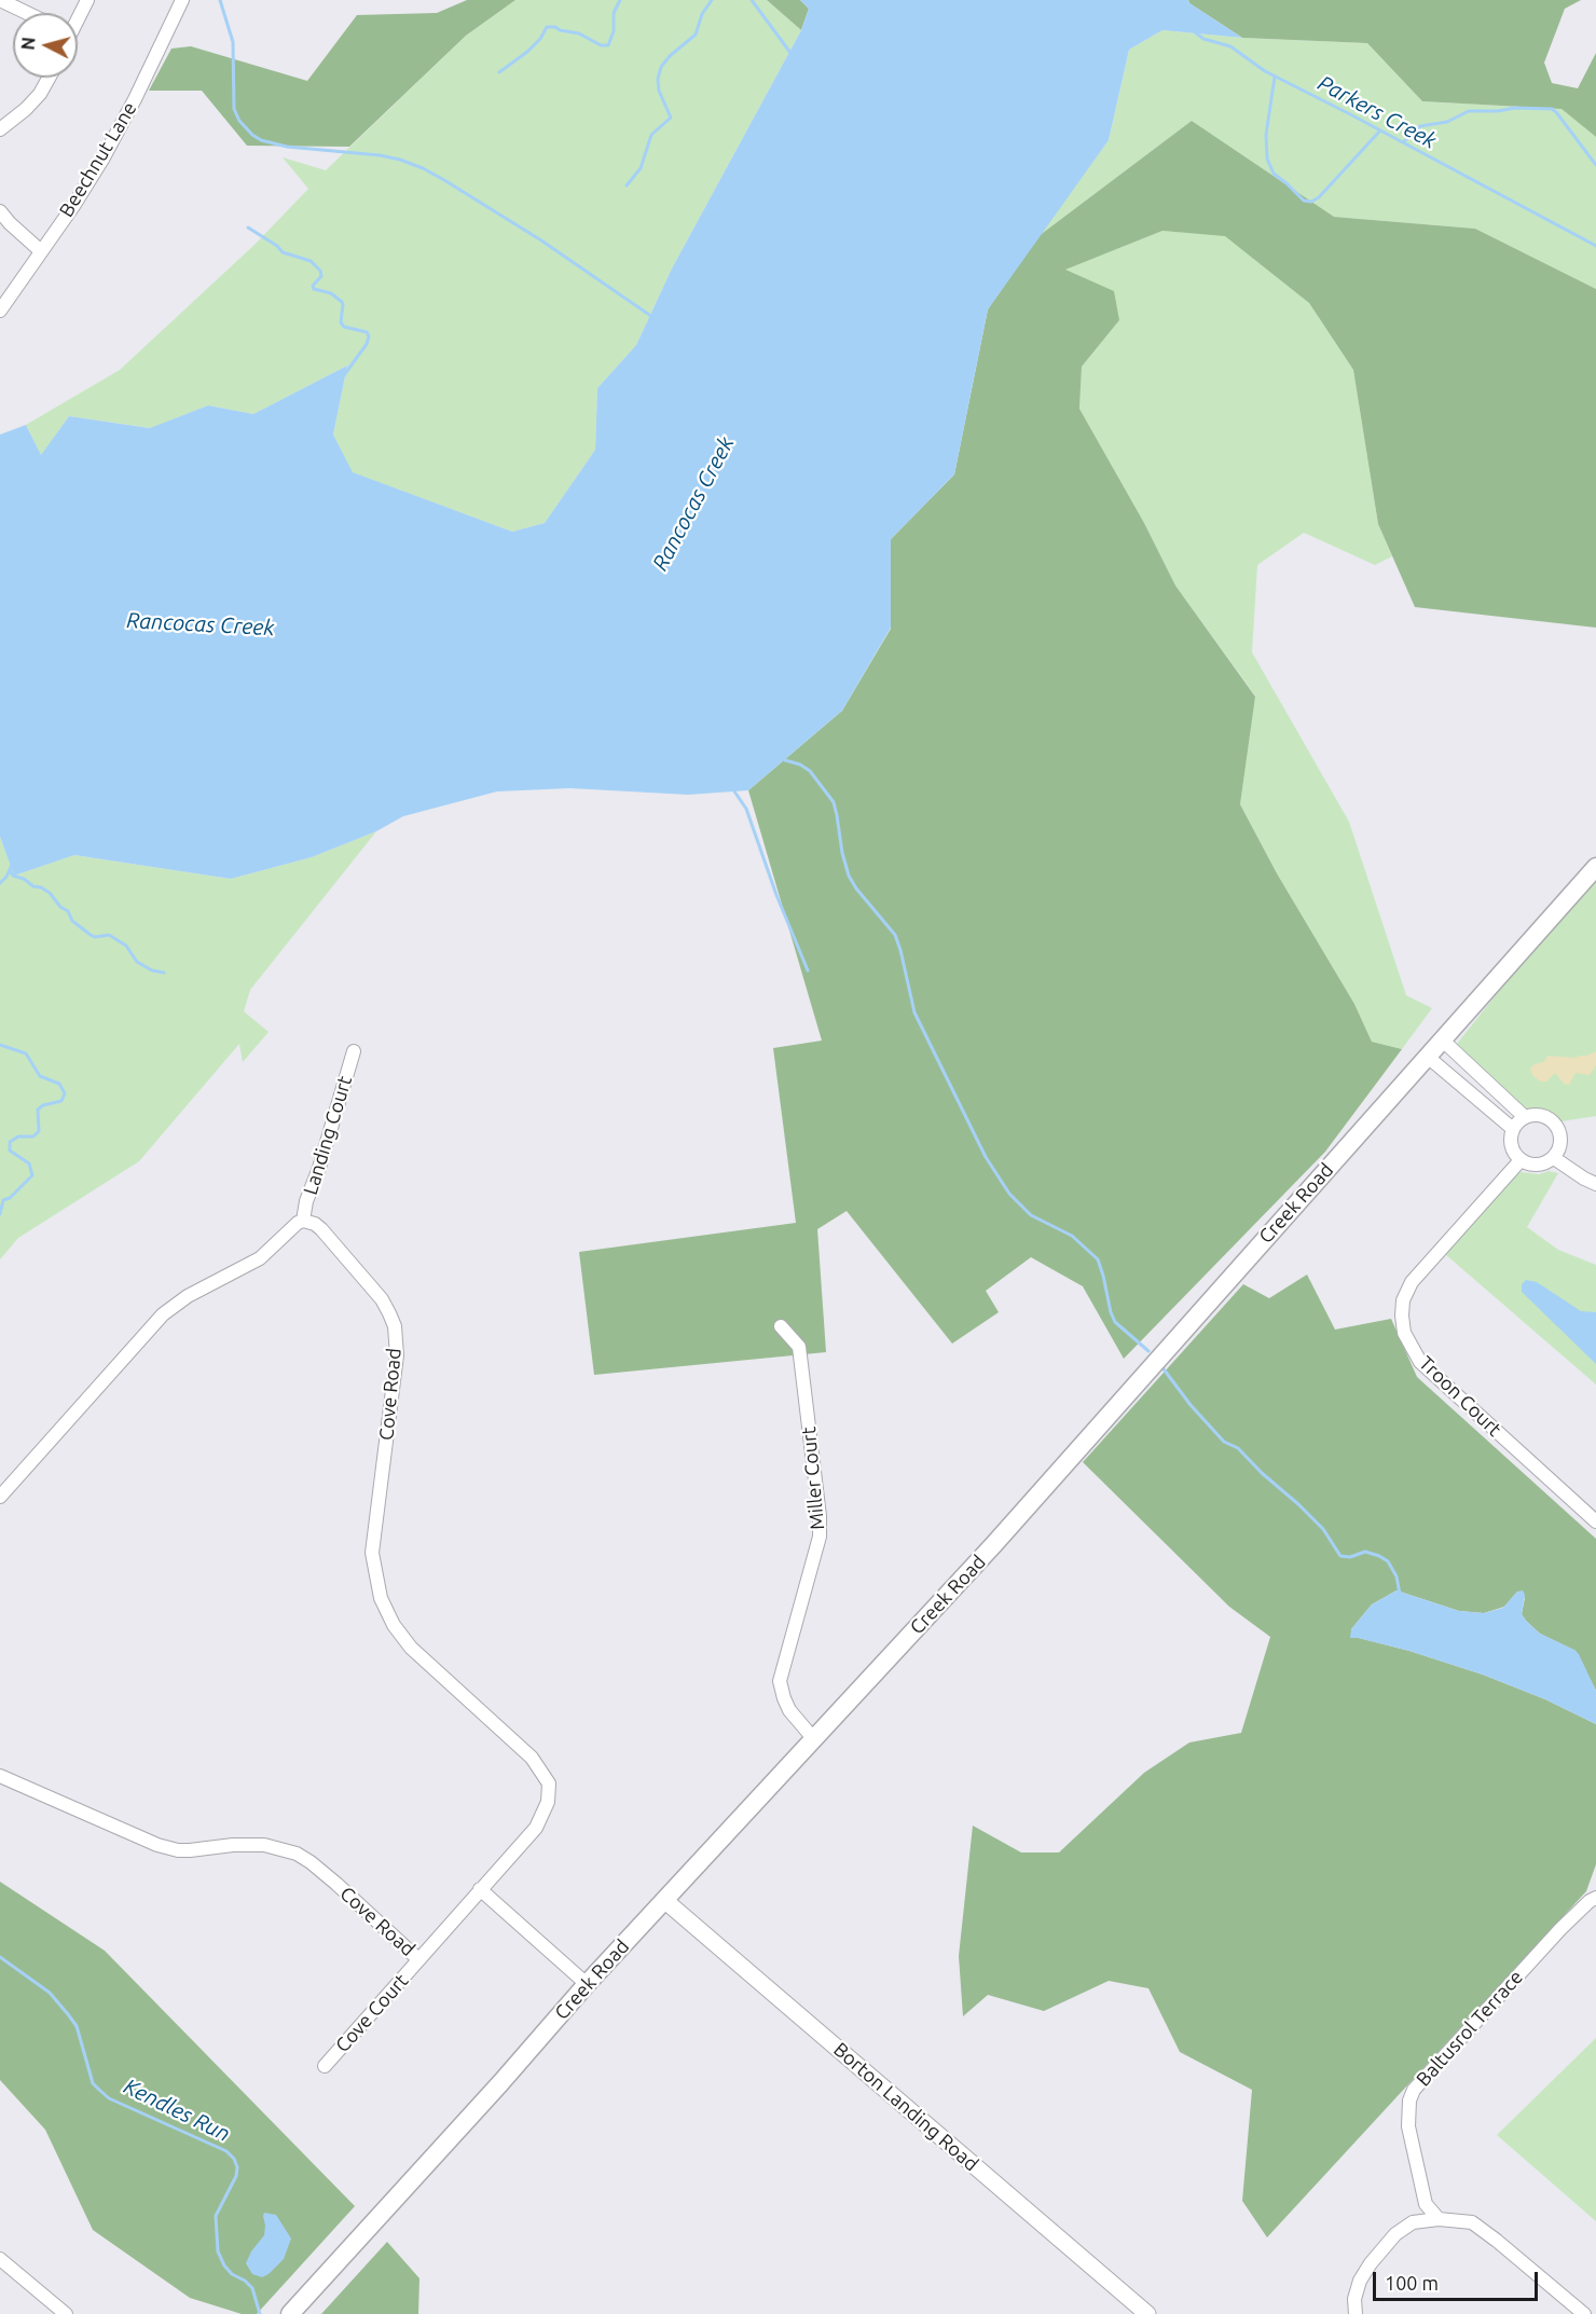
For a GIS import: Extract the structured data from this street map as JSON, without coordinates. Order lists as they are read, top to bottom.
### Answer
{
  "streets": {
    "main road": ["Creek Road"],
    "street": [
      "Beechnut Lane",
      "Landing Court",
      "Cove Road",
      "Troon Court",
      "Miller Court",
      "Cove Court",
      "Baltusrol Terrace",
      "Borton Landing Road"
    ]
  },
  "crossings": [
    ["Landing Court", "Cove Road"],
    ["Creek Road", "Miller Court"],
    ["Creek Road", "Borton Landing Road"],
    ["Cove Road", "Cove Court"]
  ],
  "water": ["Parkers Creek", "Rancocas Creek", "Kendles Run"],
  "scale_bar": "100 m",
  "north": "left"
}
